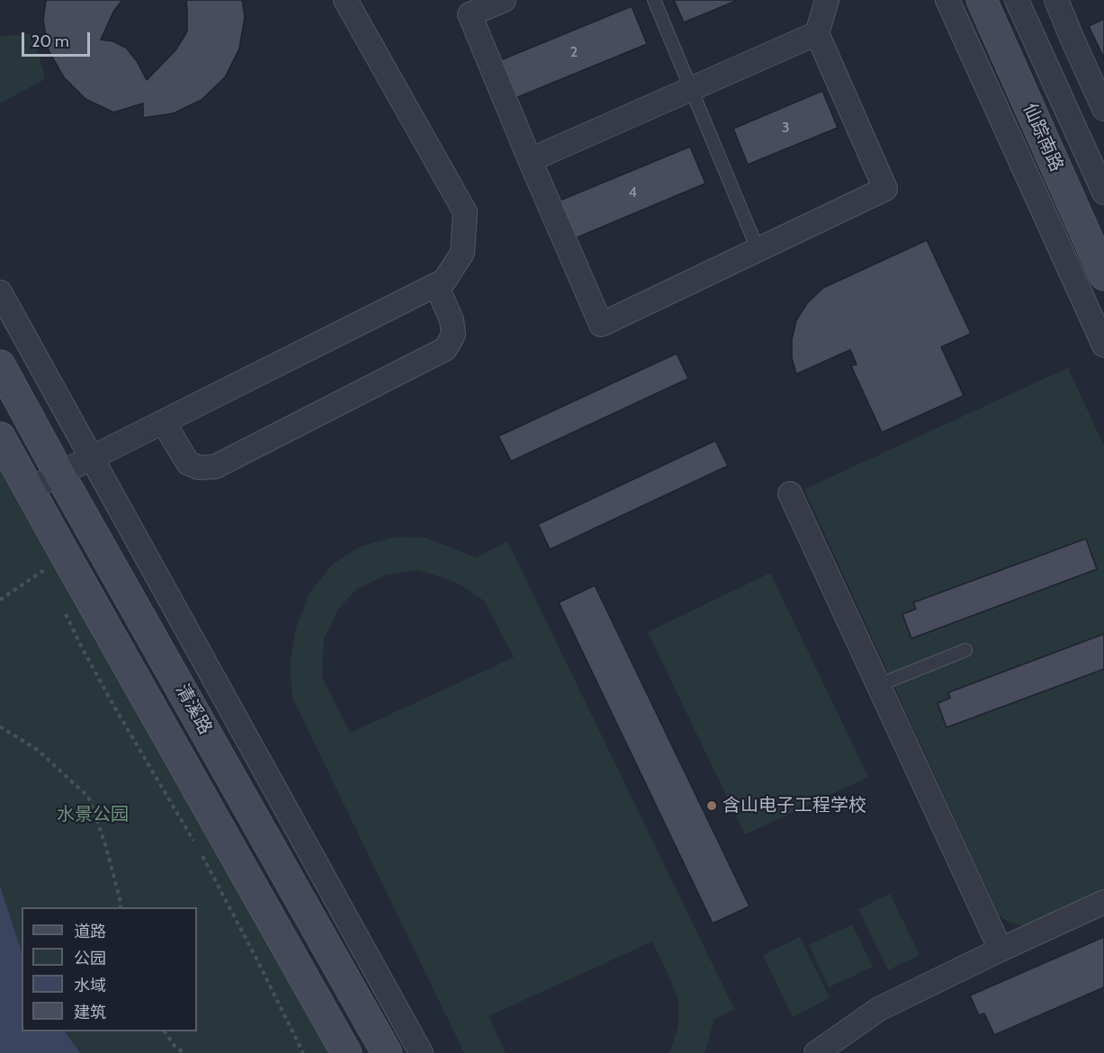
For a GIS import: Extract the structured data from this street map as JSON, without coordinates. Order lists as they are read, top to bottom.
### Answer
{
  "streets": {
    "main road": ["仙踪南路", "清溪路"]
  },
  "parks": ["水景公园"],
  "places": ["含山电子工程学校"],
  "house_numbers": ["2", "3", "4"],
  "legend": [
    "道路",
    "公园",
    "水域",
    "建筑"
  ],
  "scale_bar": "20 m"
}
